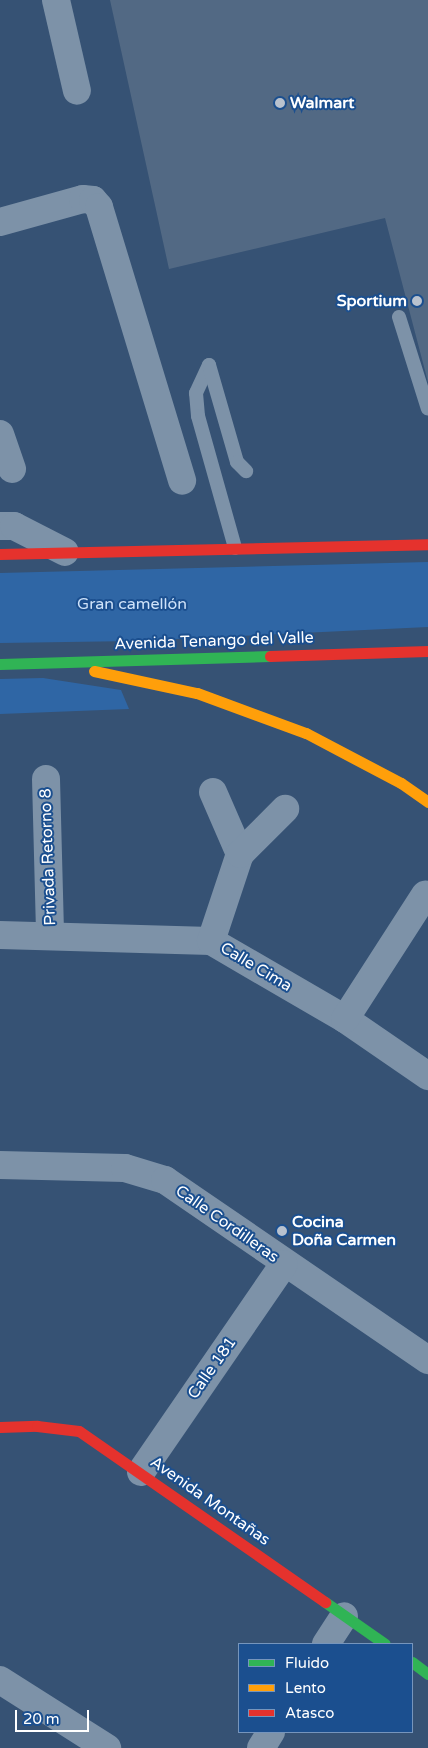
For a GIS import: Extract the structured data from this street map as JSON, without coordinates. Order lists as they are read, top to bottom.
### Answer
{
  "streets": {
    "main road": ["Avenida Tenango del Valle", "Avenida Montañas"],
    "street": [
      "Privada Retorno 8",
      "Calle Cima",
      "Calle Cordilleras",
      "Calle 181"
    ]
  },
  "crossings": [
    ["Privada Retorno 8", "Calle Cima"],
    ["Calle Cordilleras", "Calle 181"],
    ["Calle 181", "Avenida Montañas"]
  ],
  "parks": ["Gran camellón"],
  "places": ["Walmart", "Sportium", "Cocina Doña Carmen"],
  "legend": ["Fluido", "Lento", "Atasco"],
  "scale_bar": "20 m"
}
